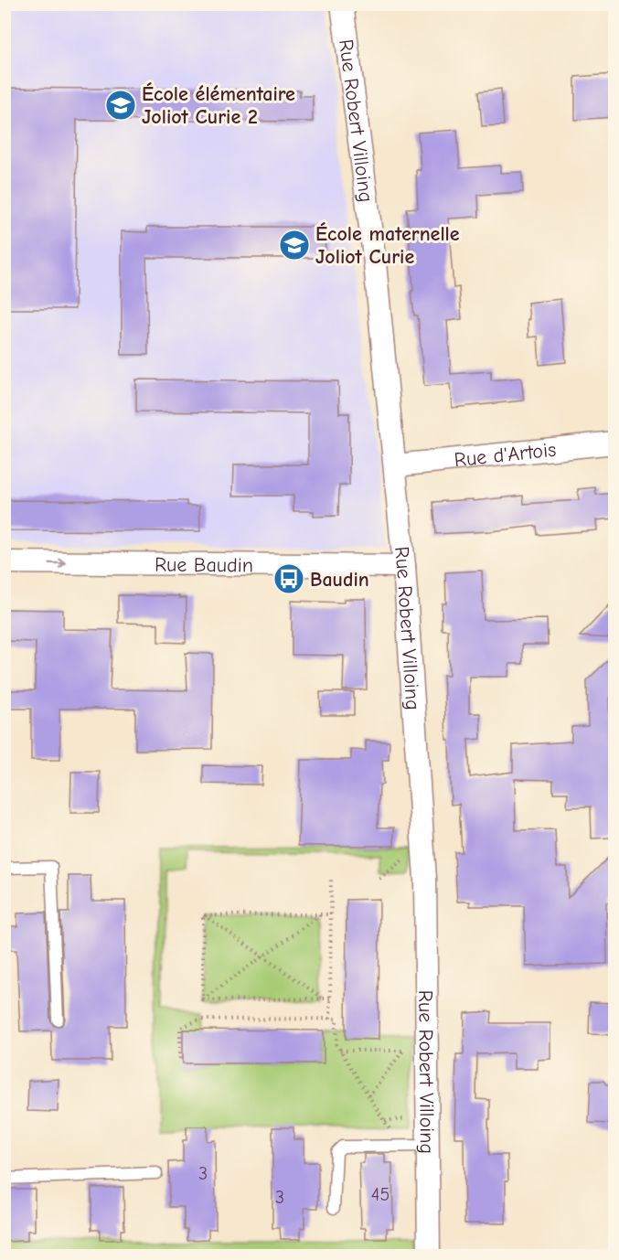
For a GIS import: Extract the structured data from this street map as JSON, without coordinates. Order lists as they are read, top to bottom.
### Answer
{
  "streets": {
    "street": ["Rue Robert Villoing", "Rue d'Artois", "Rue Baudin"]
  },
  "crossings": [
    ["Rue Robert Villoing", "Rue d'Artois"],
    ["Rue Robert Villoing", "Rue Baudin"]
  ],
  "one_way": ["Rue Baudin"],
  "places": {
    "school or university": ["École élémentaire Joliot Curie 2", "École maternelle Joliot Curie"],
    "bus stop": ["Baudin"]
  },
  "house_numbers": ["3", "45", "3"]
}
